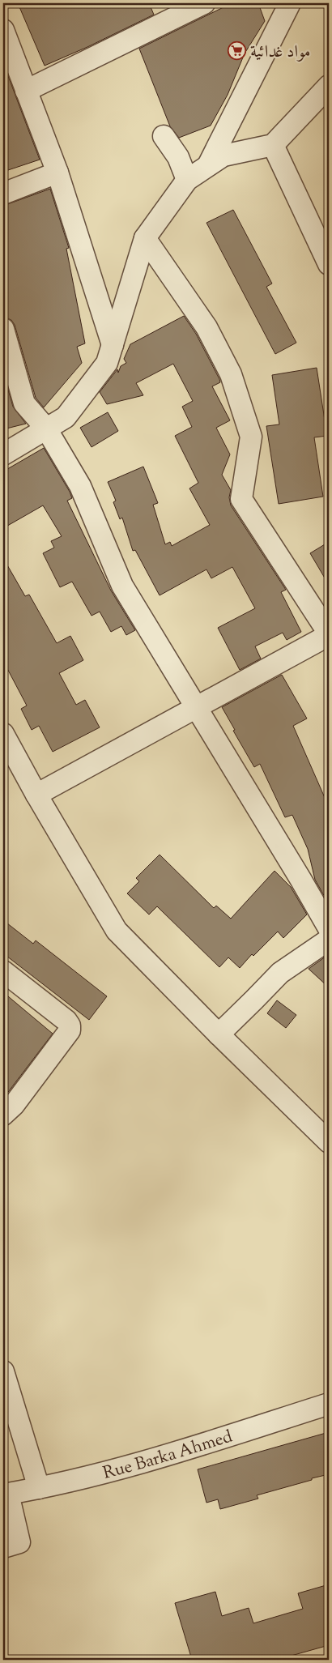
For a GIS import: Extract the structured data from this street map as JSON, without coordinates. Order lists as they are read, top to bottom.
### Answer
{
  "streets": {
    "street": ["Rue Barka Ahmed"]
  },
  "places": {
    "supermarket": ["مواد غدائية"]
  }
}
